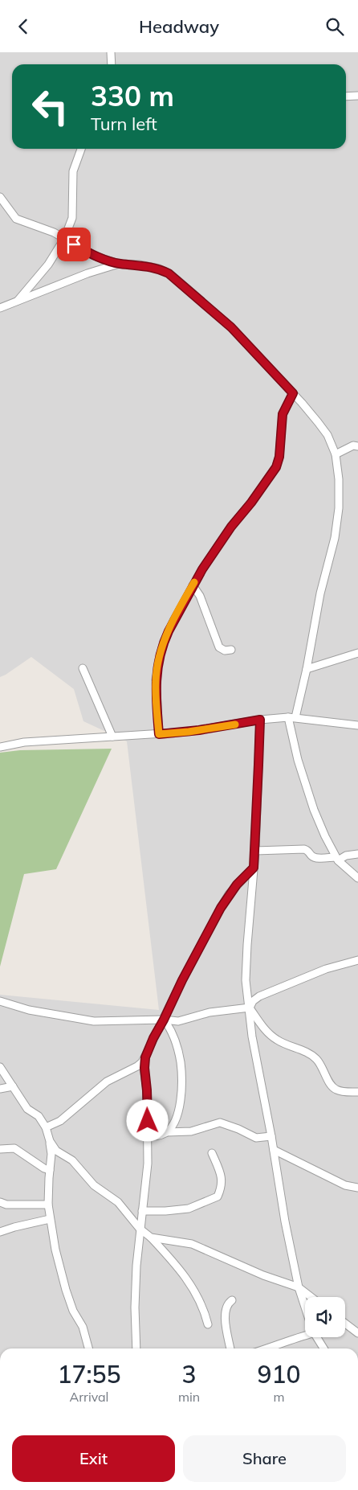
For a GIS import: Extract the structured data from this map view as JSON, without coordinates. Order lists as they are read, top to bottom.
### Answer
{
  "page": {
    "header": "Headway",
    "turn": ["330 m", "Turn left"],
    "eta": [
      "17:55",
      "Arrival",
      "3",
      "min",
      "910",
      "m"
    ],
    "buttons": ["Exit", "Share"]
  }
}
